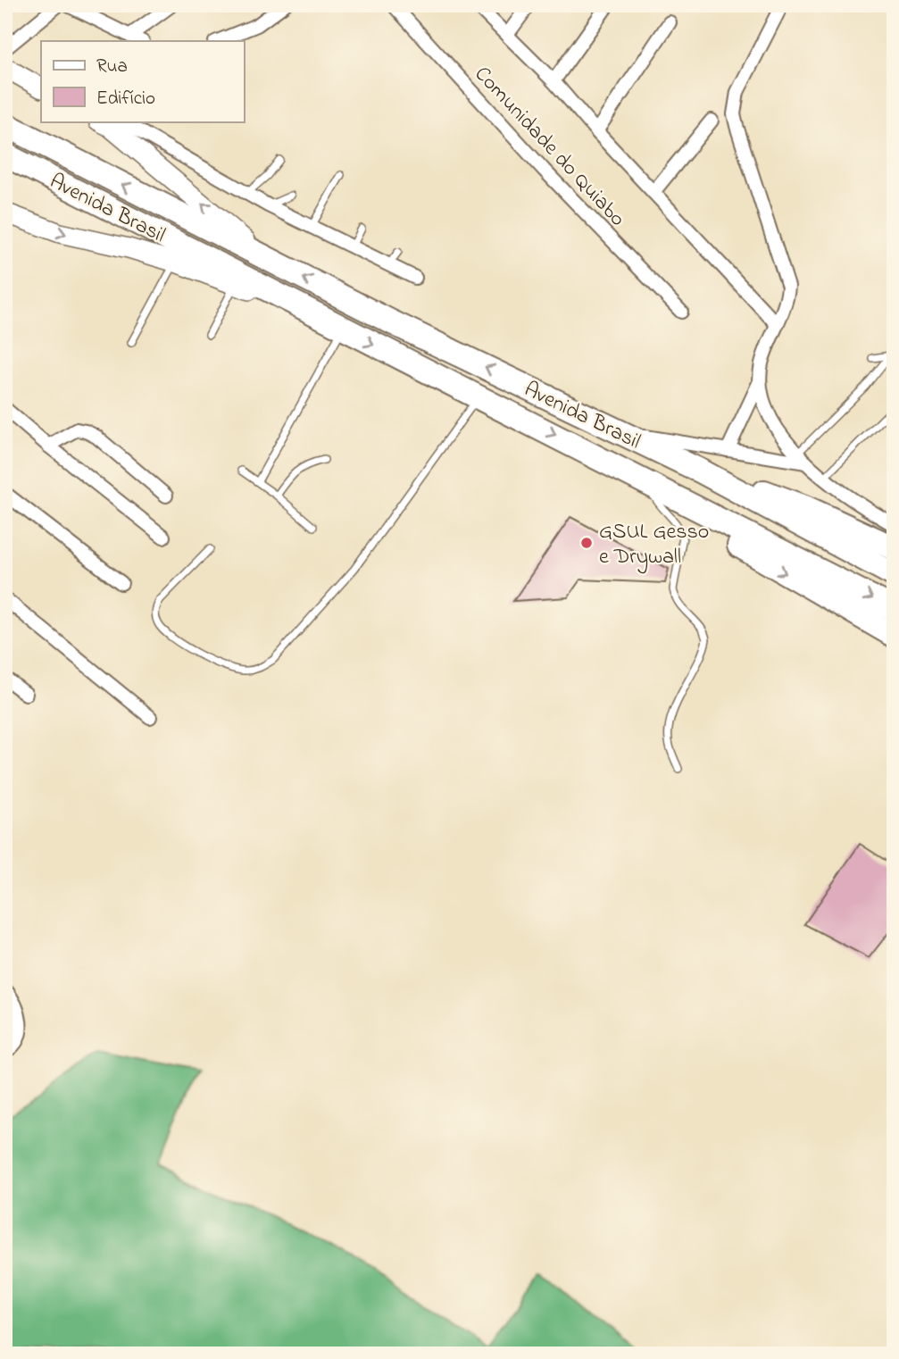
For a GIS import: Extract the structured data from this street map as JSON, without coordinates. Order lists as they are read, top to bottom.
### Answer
{
  "streets": {
    "highway": ["Avenida Brasil"],
    "street": ["Comunidade do Quiabo"]
  },
  "places": ["GSUL Gesso e Drywall"],
  "legend": ["Rua", "Edifício"]
}
